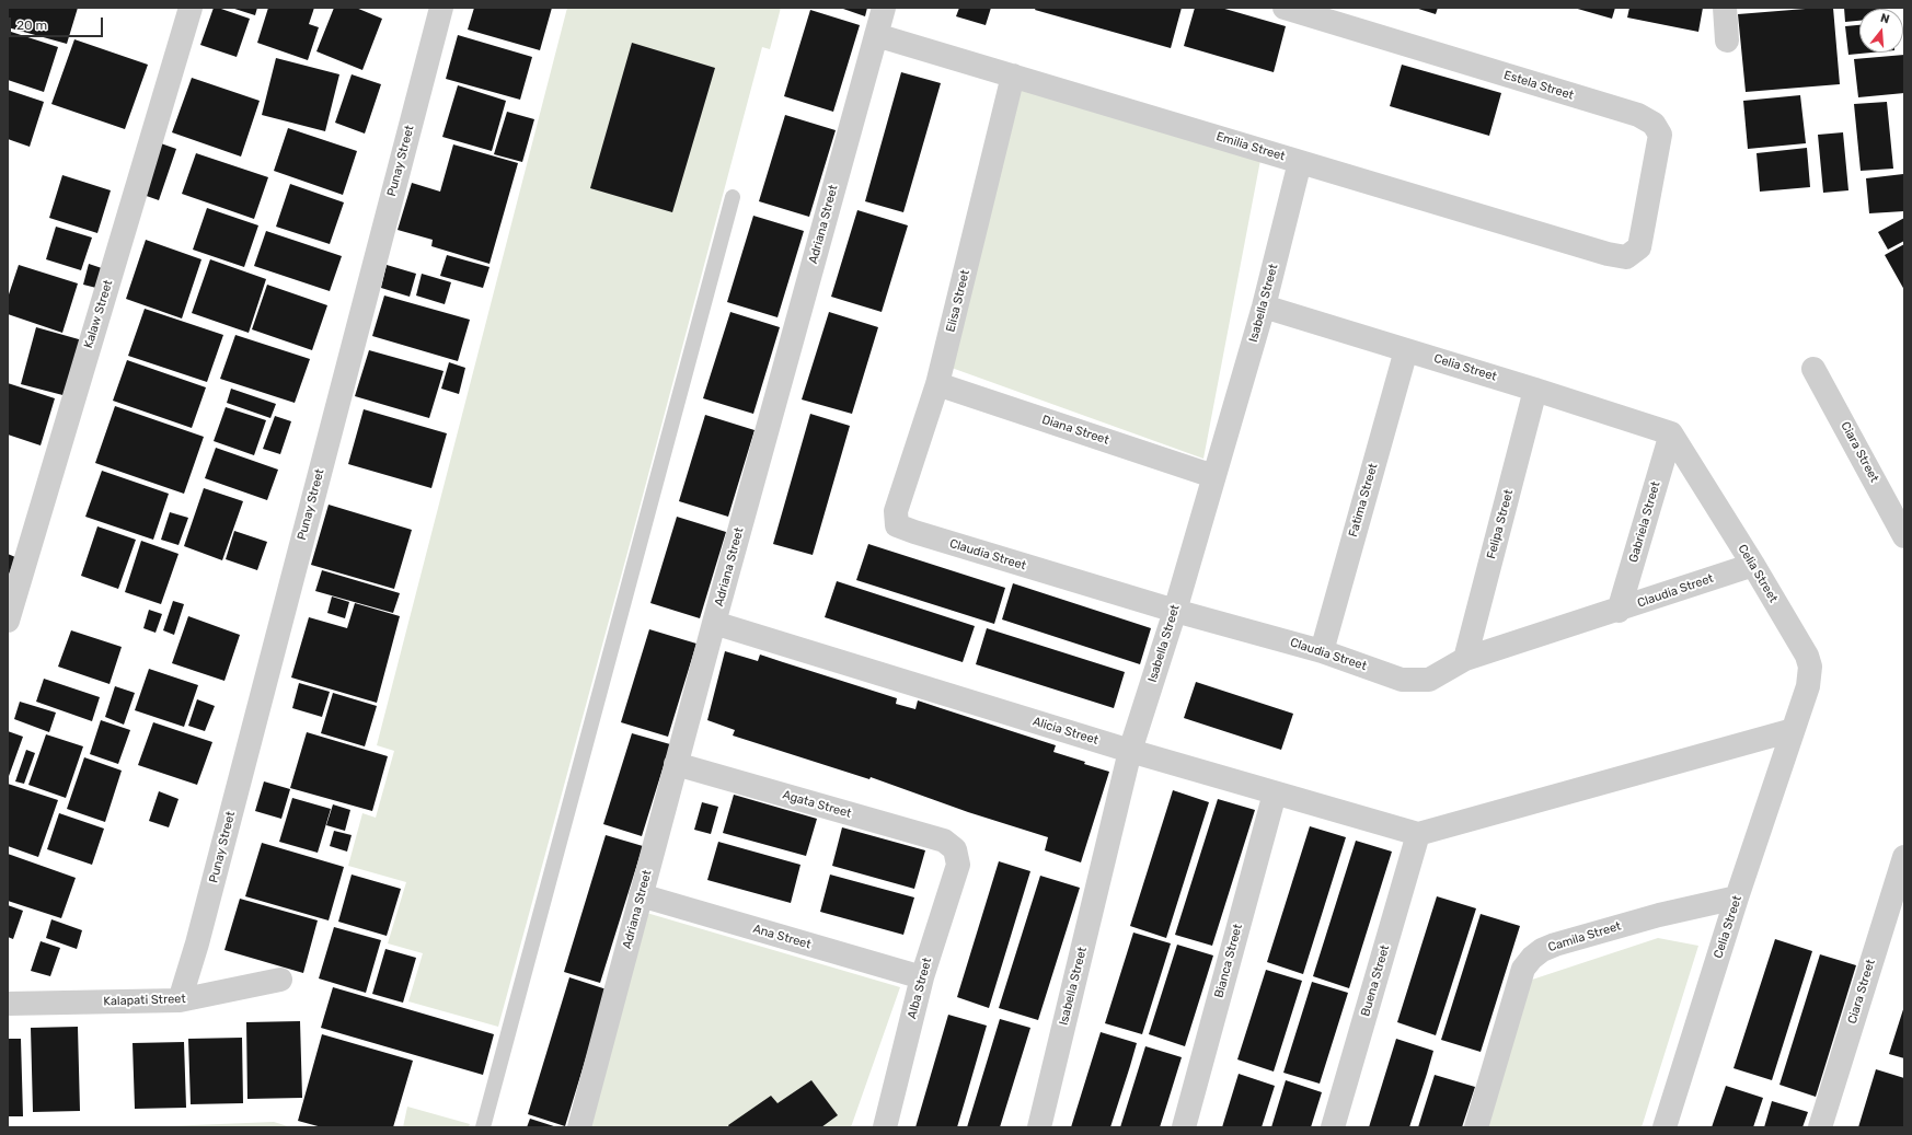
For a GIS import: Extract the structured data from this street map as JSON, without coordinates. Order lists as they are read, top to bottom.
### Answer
{
  "streets": {
    "street": [
      "Estela Street",
      "Emilia Street",
      "Punay Street",
      "Adriana Street",
      "Elisa Street",
      "Isabella Street",
      "Kalaw Street",
      "Celia Street",
      "Diana Street",
      "Ciara Street",
      "Fatima Street",
      "Gabriela Street",
      "Felipa Street",
      "Claudia Street",
      "Alicia Street",
      "Agata Street",
      "Ana Street",
      "Camila Street",
      "Bianca Street",
      "Buena Street",
      "Alba Street",
      "Kalapati Street"
    ]
  },
  "crossings": [
    ["Estela Street", "Emilia Street"],
    ["Emilia Street", "Adriana Street"],
    ["Emilia Street", "Elisa Street"],
    ["Emilia Street", "Isabella Street"],
    ["Punay Street", "Kalapati Street"],
    ["Adriana Street", "Alicia Street"],
    ["Adriana Street", "Agata Street"],
    ["Adriana Street", "Ana Street"],
    ["Elisa Street", "Diana Street"],
    ["Elisa Street", "Claudia Street"],
    ["Isabella Street", "Celia Street"],
    ["Isabella Street", "Diana Street"],
    ["Isabella Street", "Claudia Street"],
    ["Isabella Street", "Alicia Street"],
    ["Celia Street", "Fatima Street"],
    ["Celia Street", "Gabriela Street"],
    ["Celia Street", "Felipa Street"],
    ["Celia Street", "Claudia Street"],
    ["Celia Street", "Camila Street"],
    ["Fatima Street", "Claudia Street"],
    ["Gabriela Street", "Claudia Street"],
    ["Felipa Street", "Claudia Street"],
    ["Alicia Street", "Bianca Street"],
    ["Alicia Street", "Buena Street"],
    ["Agata Street", "Alba Street"],
    ["Ana Street", "Alba Street"]
  ],
  "scale_bar": "20 m",
  "north": "top"
}
